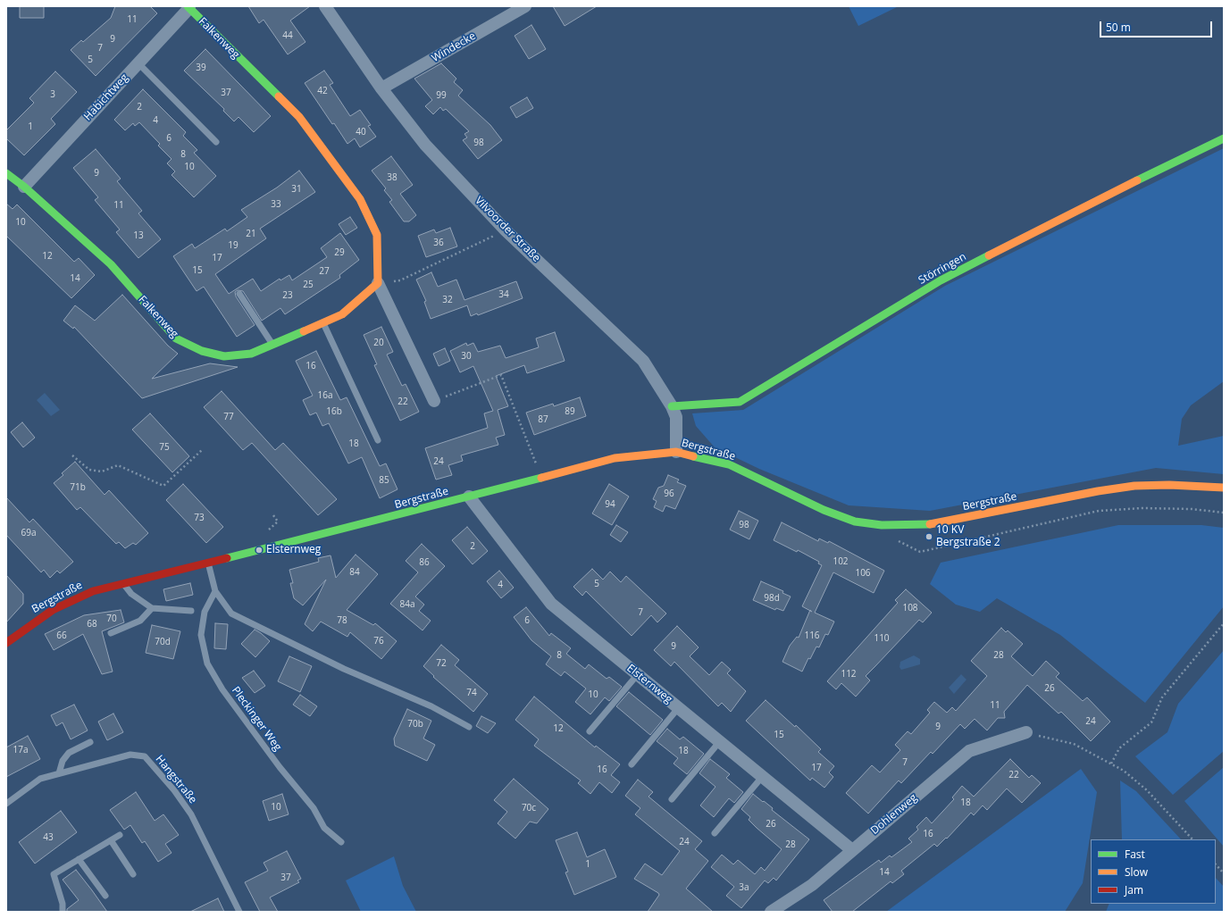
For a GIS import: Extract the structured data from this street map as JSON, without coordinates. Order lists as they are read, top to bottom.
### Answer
{
  "streets": {
    "street": [
      "Falkenweg",
      "Windecke",
      "Habichtweg",
      "Vilvoorder Straße",
      "Störringen",
      "Bergstraße",
      "Elsternweg",
      "Dohlenweg"
    ],
    "lane": ["Pleckinger Weg", "Hangstraße"]
  },
  "crossings": [
    ["Falkenweg", "Habichtweg"],
    ["Windecke", "Vilvoorder Straße"],
    ["Vilvoorder Straße", "Störringen"],
    ["Vilvoorder Straße", "Bergstraße"],
    ["Bergstraße", "Elsternweg"],
    ["Elsternweg", "Dohlenweg"]
  ],
  "places": ["10 KV Bergstraße 2", "Elsternweg"],
  "house_numbers": [
    "11",
    "44",
    "9",
    "7",
    "5",
    "39",
    "42",
    "37",
    "3",
    "99",
    "2",
    "4",
    "1",
    "40",
    "6",
    "98",
    "8",
    "10",
    "9",
    "38",
    "31",
    "33",
    "11",
    "10",
    "21",
    "13",
    "36",
    "19",
    "29",
    "12",
    "17",
    "15",
    "27",
    "14",
    "25",
    "34",
    "23",
    "32",
    "20",
    "30",
    "16",
    "16a",
    "22",
    "16b",
    "89",
    "77",
    "87",
    "18",
    "75",
    "24",
    "85",
    "71b",
    "96",
    "94",
    "73",
    "98",
    "69a",
    "2",
    "102",
    "86",
    "84",
    "106",
    "5",
    "4",
    "98d",
    "84a",
    "108",
    "7",
    "70",
    "78",
    "6",
    "68",
    "66",
    "116",
    "110",
    "76",
    "70d",
    "9",
    "8",
    "28",
    "72",
    "112",
    "26",
    "74",
    "10",
    "11",
    "24",
    "70b",
    "9",
    "12",
    "15",
    "17a",
    "18",
    "7",
    "17",
    "16",
    "22",
    "18",
    "10",
    "70c",
    "26",
    "16",
    "43",
    "24",
    "28",
    "1",
    "14",
    "37",
    "3a"
  ],
  "legend": ["Fast", "Slow", "Jam"],
  "scale_bar": "50 m"
}
